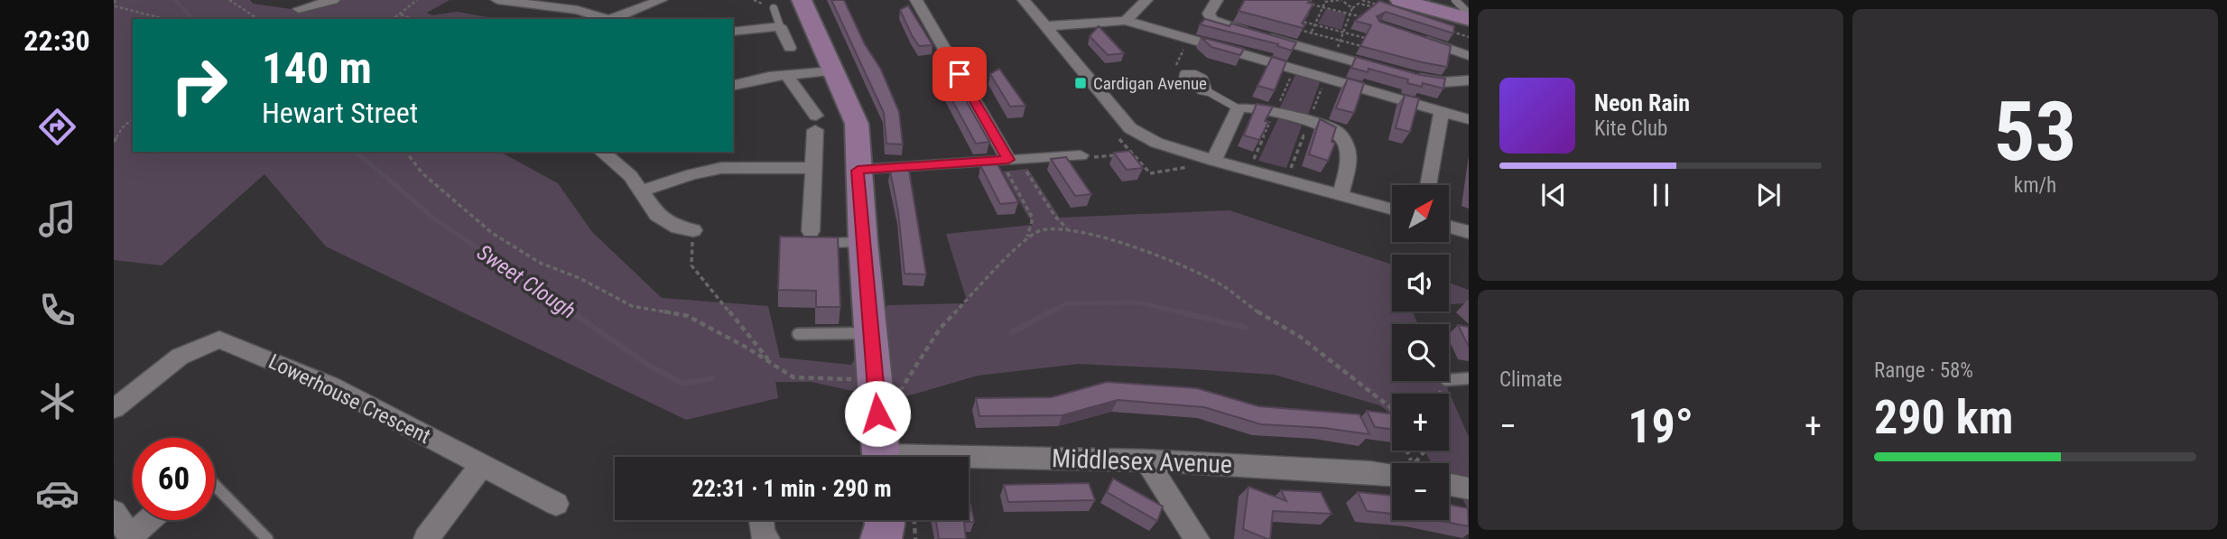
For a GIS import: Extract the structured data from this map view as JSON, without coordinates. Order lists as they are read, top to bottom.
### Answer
{
  "streets": {
    "street": ["Lowerhouse Crescent", "Middlesex Avenue"]
  },
  "water": ["Sweet Clough"],
  "places": {
    "transit": ["Cardigan Avenue"]
  },
  "north": "top right",
  "page": {
    "tabs": "22:30",
    "tile": [
      ["53", "km/h"],
      "Climate",
      ["Range · 58%", "290 km"]
    ],
    "turn": ["140 m", "Hewart Street"],
    "song": ["Neon Rain", "Kite Club"],
    "map_buttons": ["+", "−"],
    "heat": ["−", "19°", "+"],
    "limit": "60",
    "trip": "22:31 · 1 min · 290 m"
  }
}
